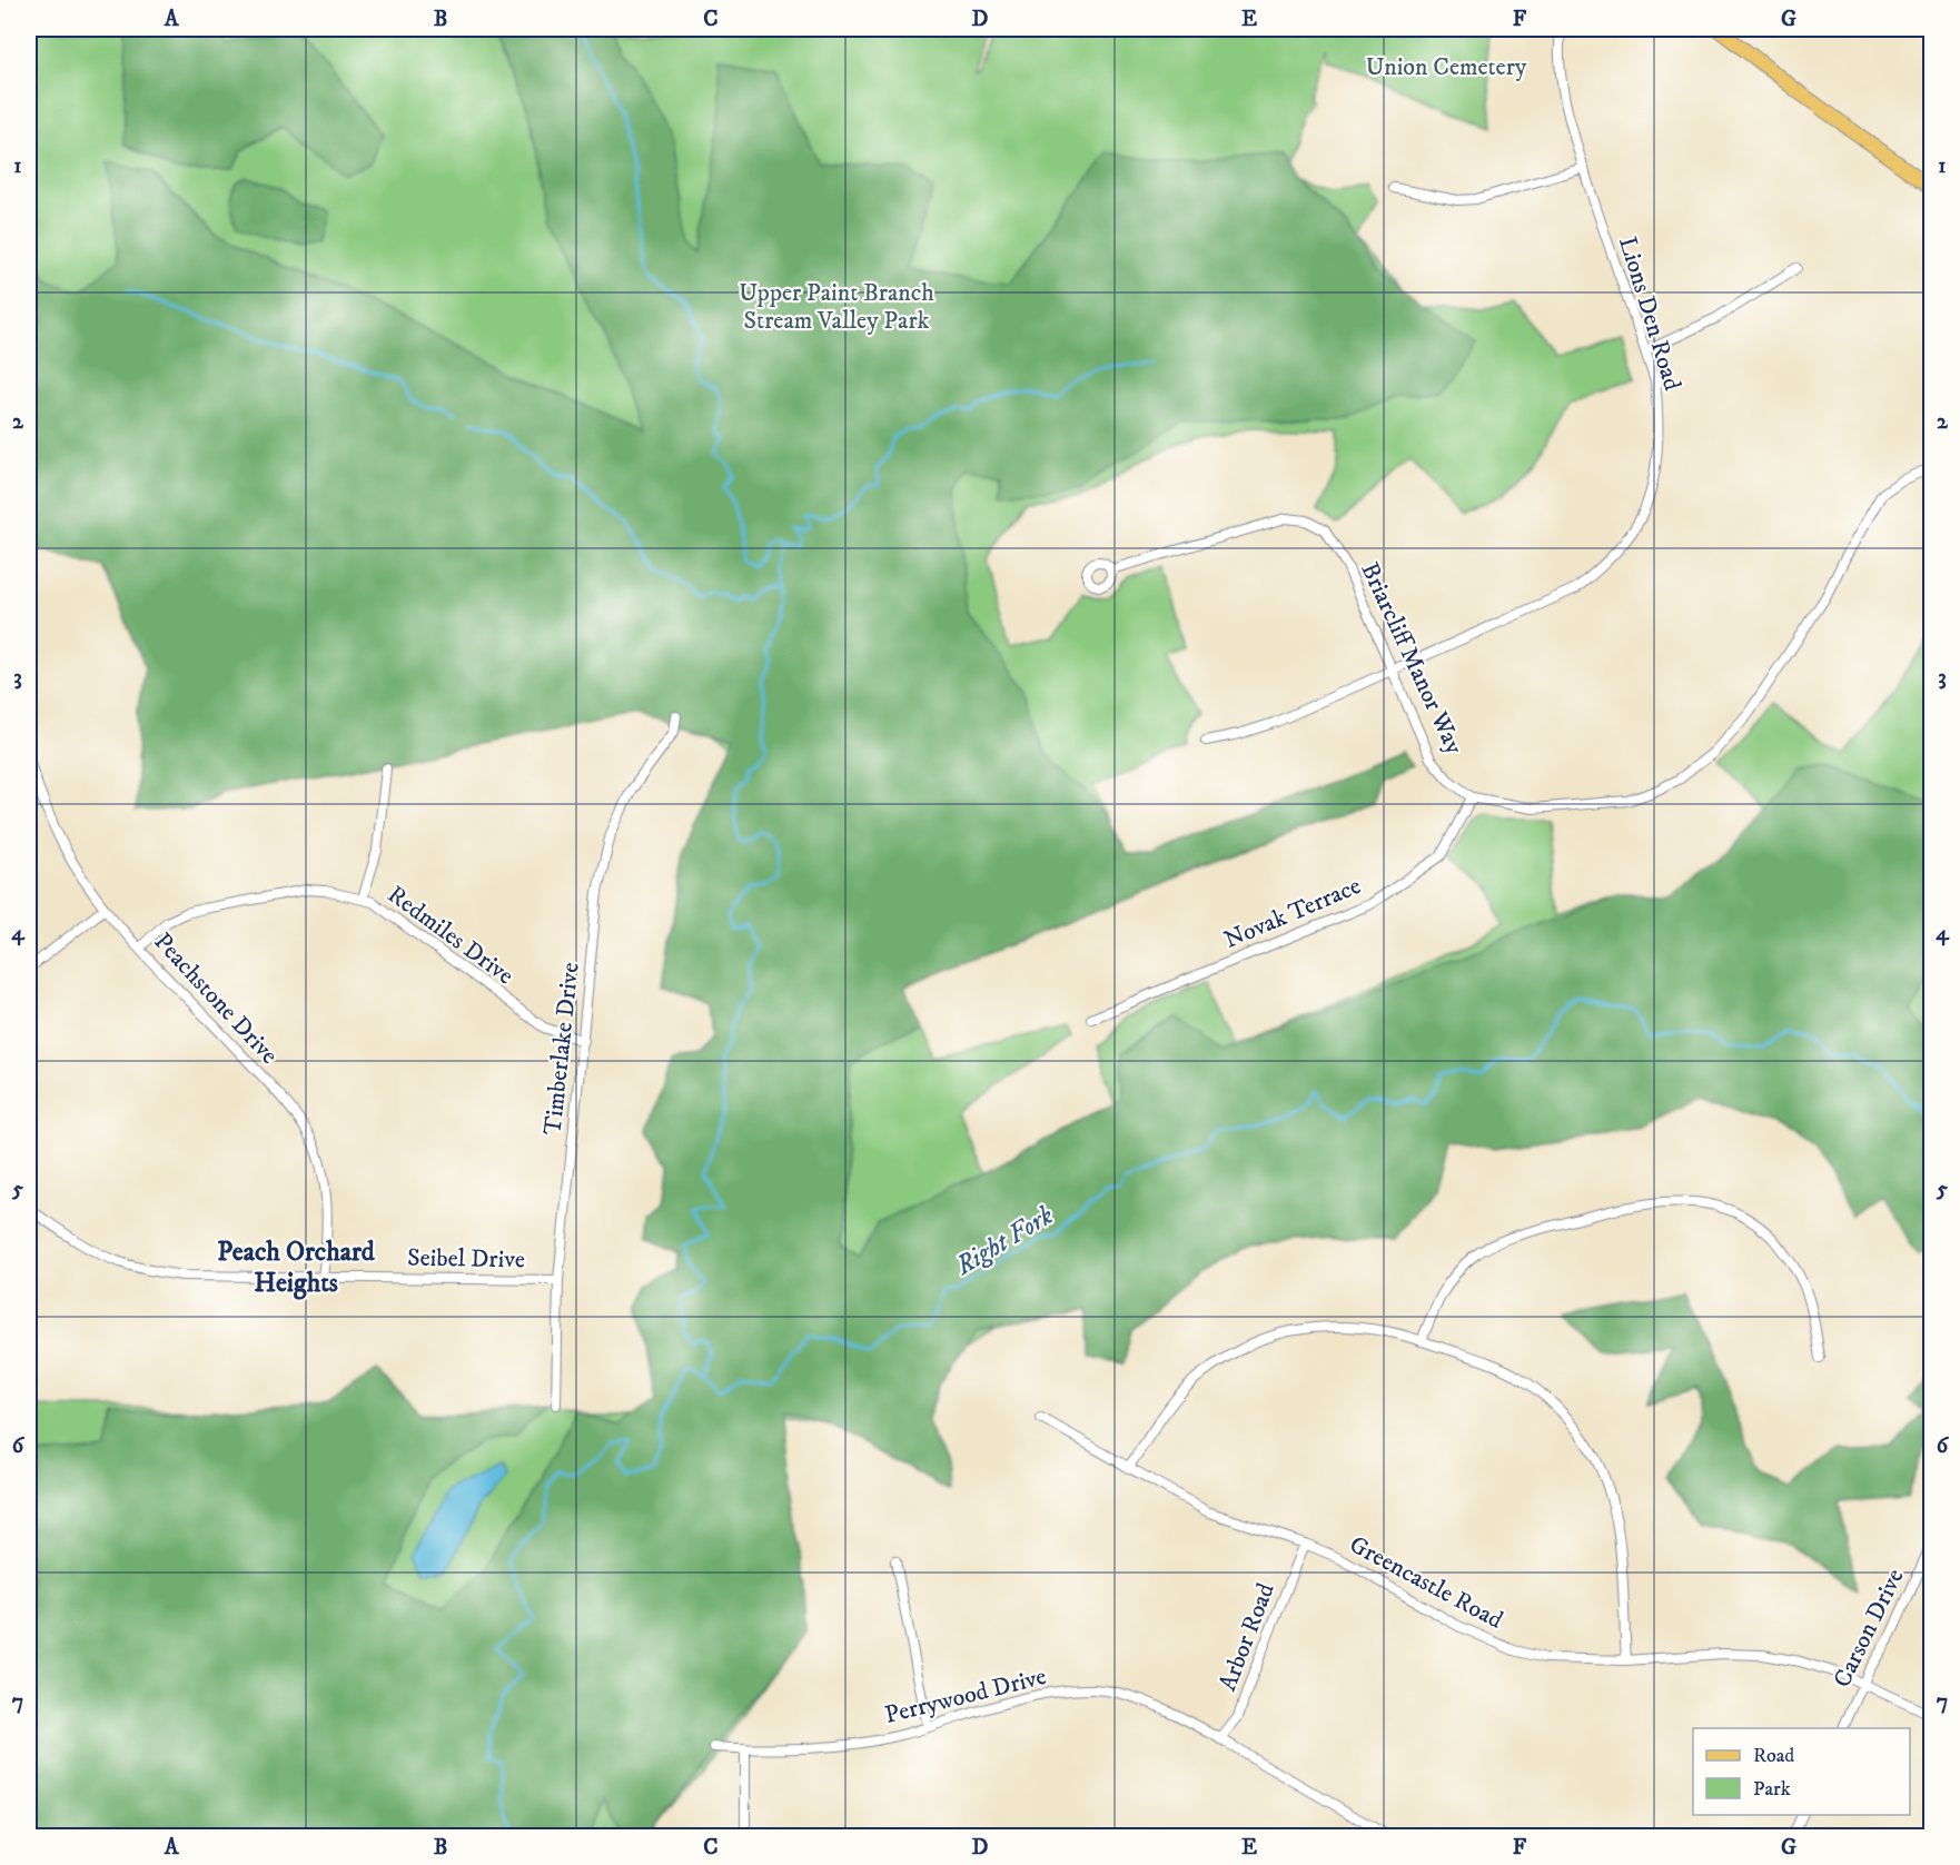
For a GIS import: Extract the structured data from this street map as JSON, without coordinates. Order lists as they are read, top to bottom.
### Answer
{
  "streets": {
    "street": [
      "Lions Den Road",
      "Briarcliff Manor Way",
      "Novak Terrace",
      "Redmiles Drive",
      "Peachstone Drive",
      "Timberlake Drive",
      "Seibel Drive",
      "Greencastle Road",
      "Carson Drive",
      "Arbor Road",
      "Perrywood Drive"
    ]
  },
  "crossings": [
    ["Lions Den Road", "Briarcliff Manor Way"],
    ["Briarcliff Manor Way", "Novak Terrace"],
    ["Redmiles Drive", "Peachstone Drive"],
    ["Redmiles Drive", "Timberlake Drive"],
    ["Peachstone Drive", "Seibel Drive"],
    ["Timberlake Drive", "Seibel Drive"],
    ["Greencastle Road", "Carson Drive"],
    ["Greencastle Road", "Arbor Road"],
    ["Arbor Road", "Perrywood Drive"]
  ],
  "districts": ["Peach Orchard Heights"],
  "water": ["Right Fork"],
  "parks": ["Union Cemetery", "Upper Paint Branch Stream Valley Park"],
  "legend": ["Road", "Park"],
  "grid": {
    "columns": [
      "A",
      "B",
      "C",
      "D",
      "E",
      "F",
      "G"
    ],
    "rows": [
      "1",
      "2",
      "3",
      "4",
      "5",
      "6",
      "7"
    ]
  }
}
